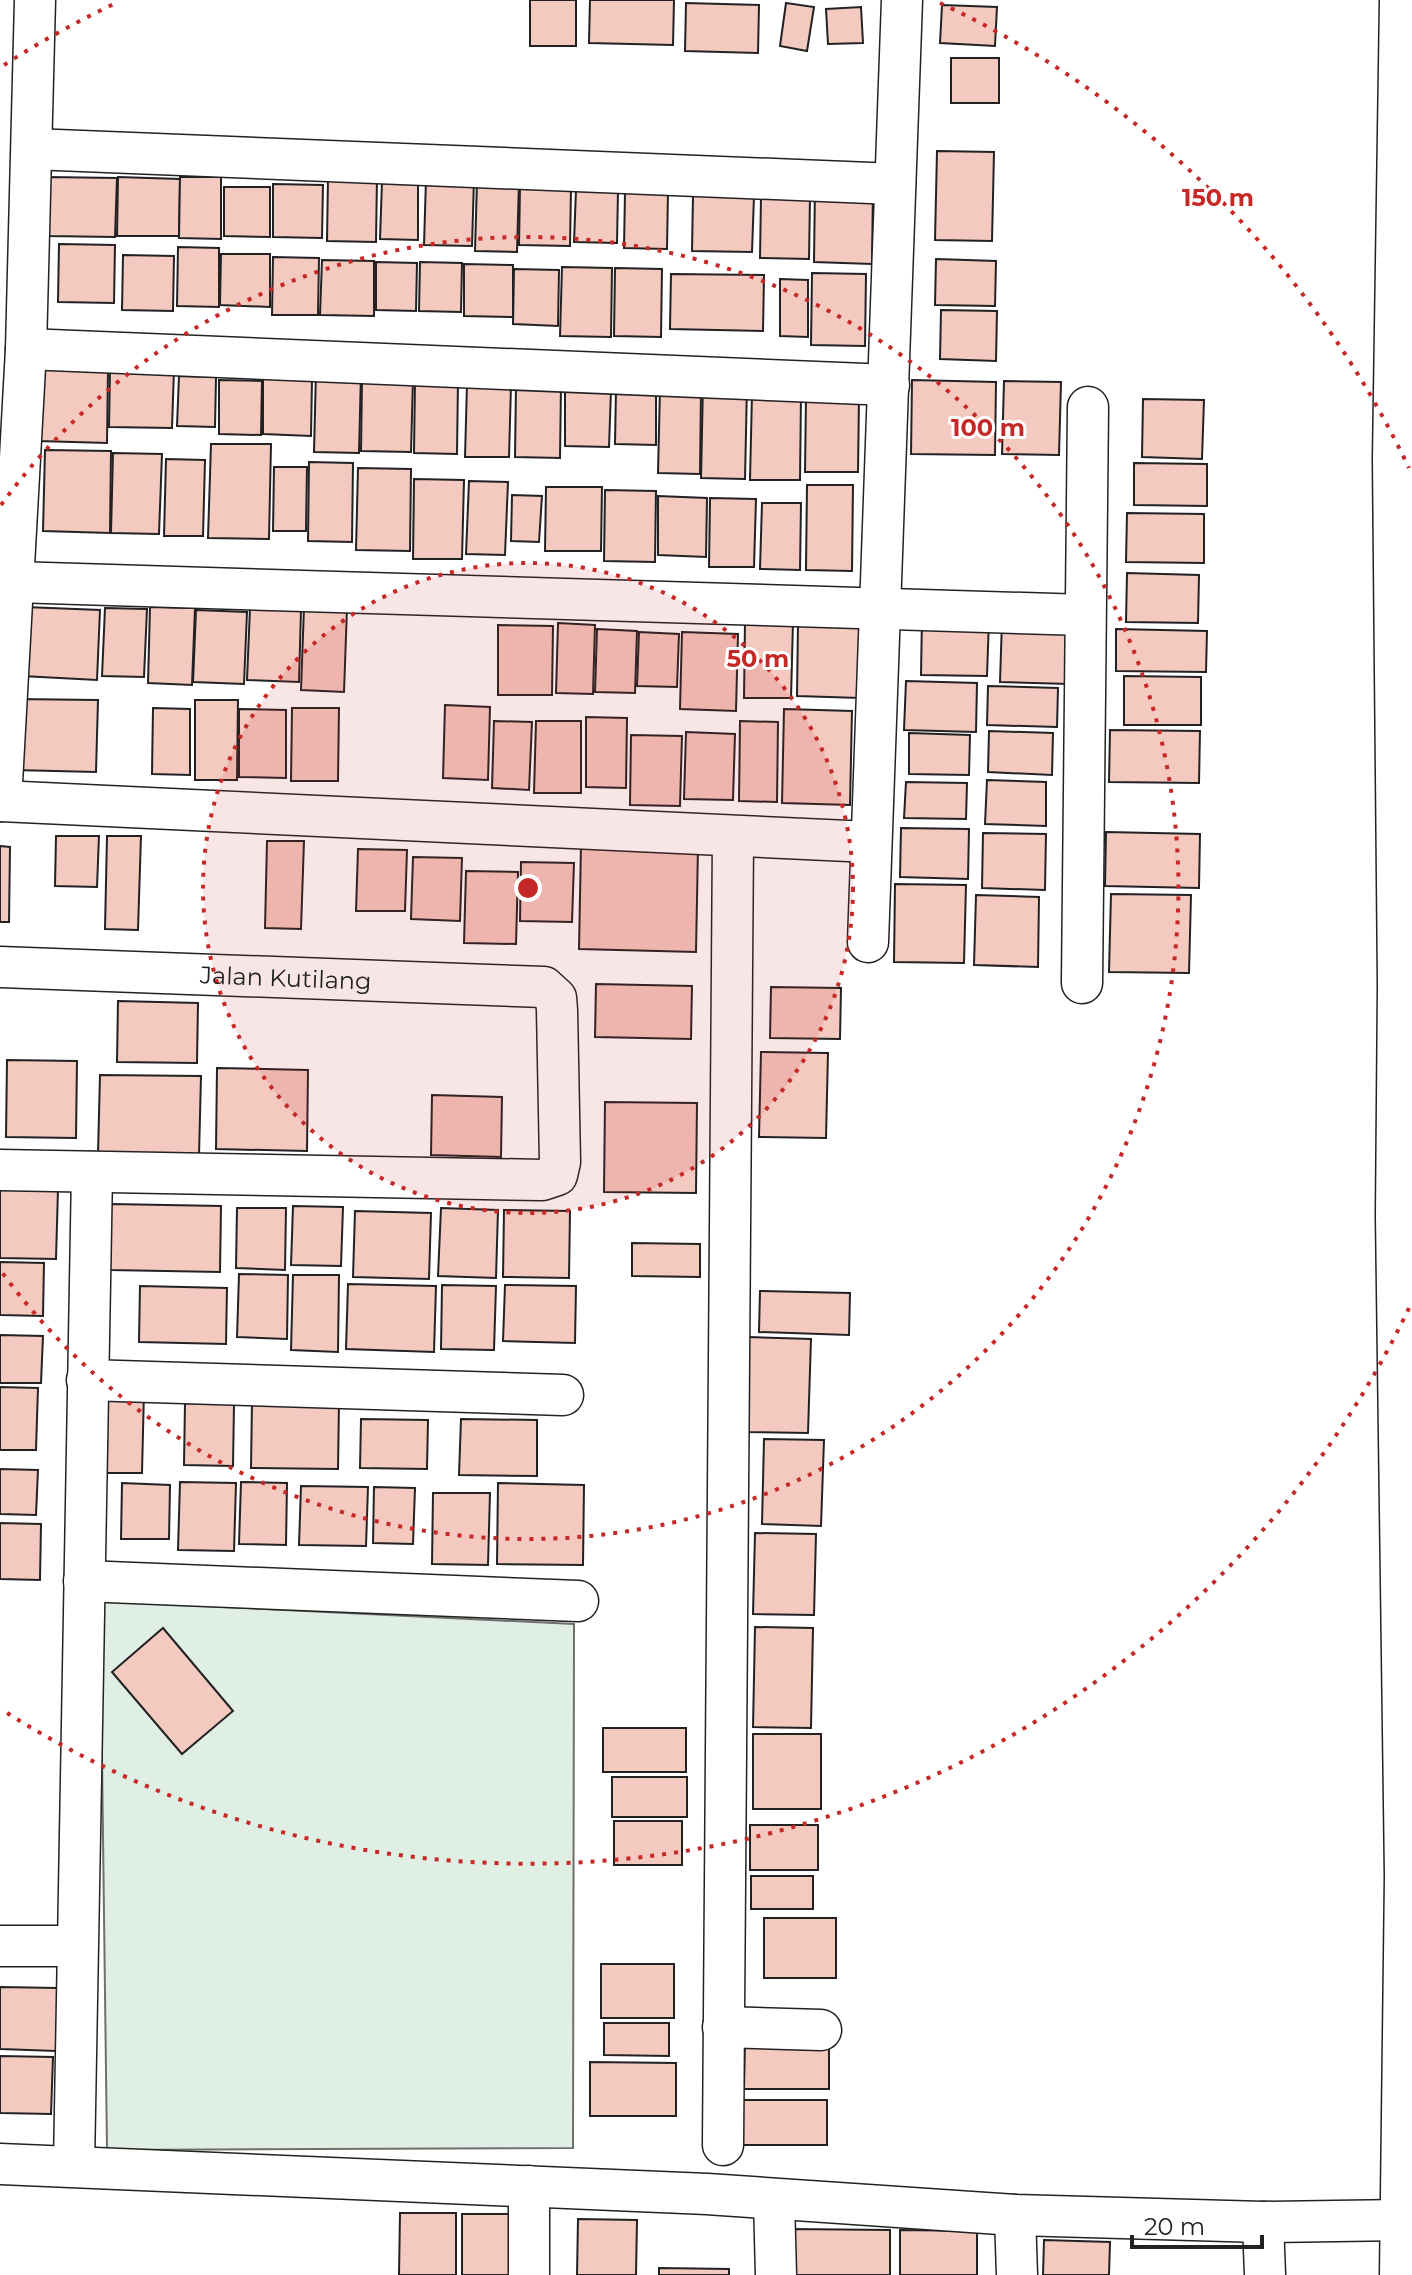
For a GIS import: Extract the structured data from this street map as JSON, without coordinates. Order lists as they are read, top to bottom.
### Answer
{
  "streets": {
    "street": ["Jalan Kutilang"]
  },
  "scale_bar": "20 m",
  "rings": ["150 m", "100 m", "50 m"]
}
